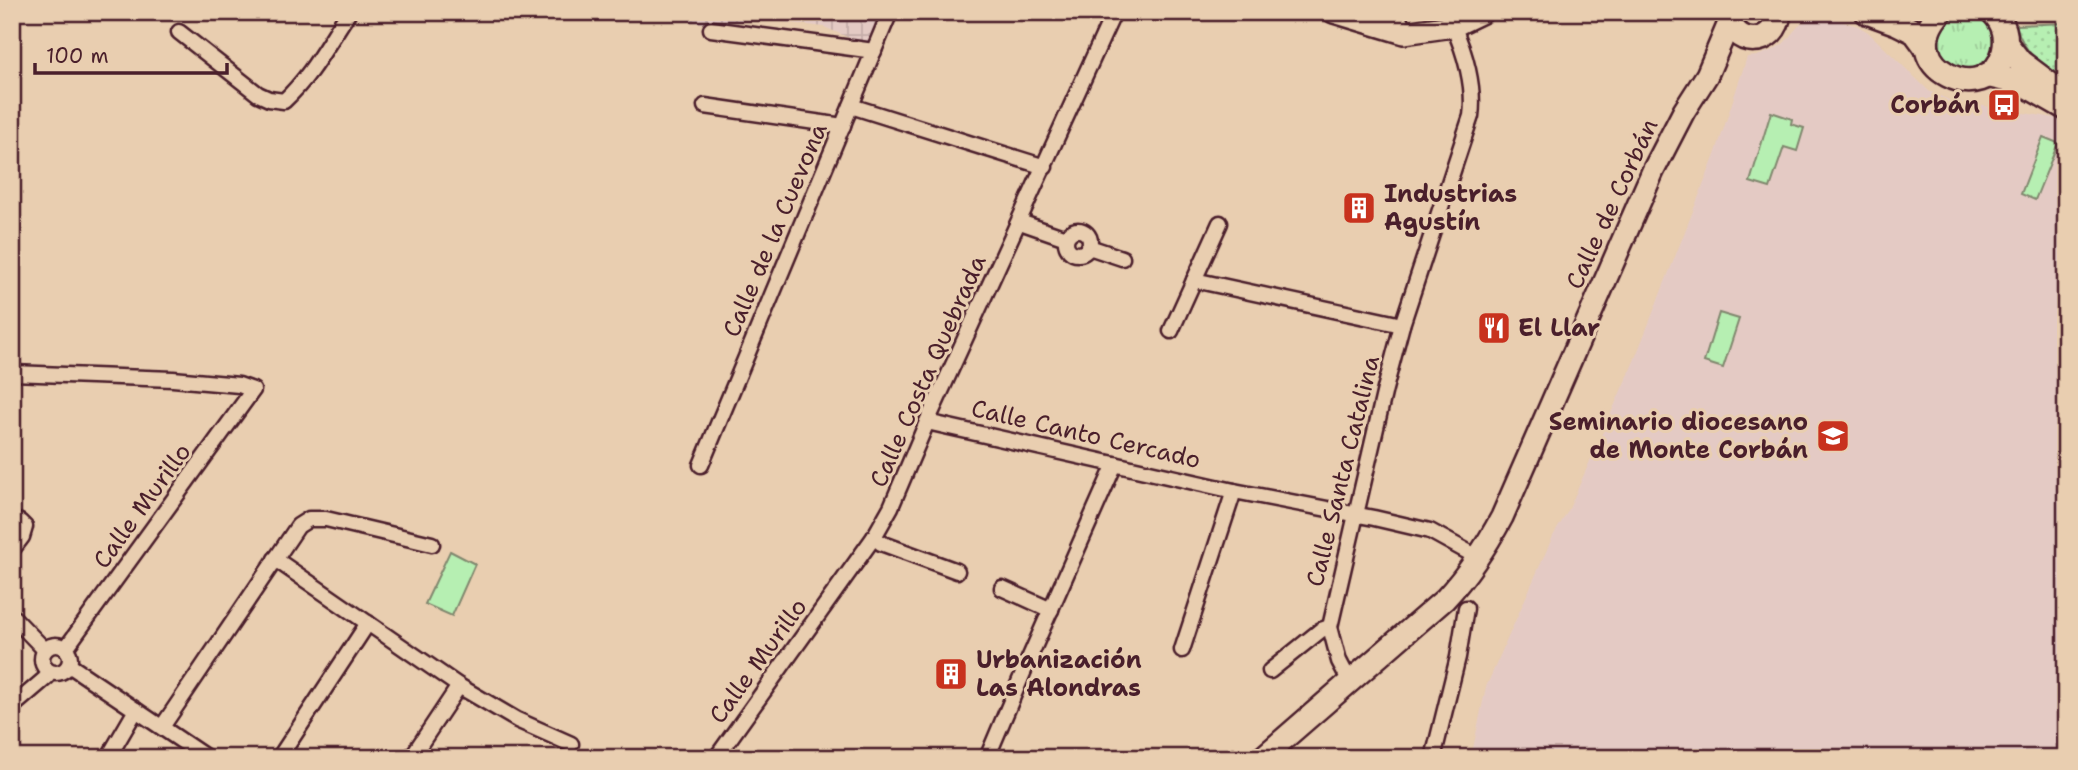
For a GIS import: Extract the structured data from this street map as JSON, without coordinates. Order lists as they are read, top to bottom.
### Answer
{
  "streets": {
    "main road": ["Calle de Corbán"],
    "street": [
      "Calle de la Cuevona",
      "Calle Costa Quebrada",
      "Calle Canto Cercado",
      "Calle Santa Catalina",
      "Calle Murillo"
    ]
  },
  "crossings": [
    ["Calle de Corbán", "Calle Canto Cercado"],
    ["Calle de Corbán", "Calle Santa Catalina"],
    ["Calle Costa Quebrada", "Calle Canto Cercado"],
    ["Calle Costa Quebrada", "Calle Murillo"],
    ["Calle Canto Cercado", "Calle Santa Catalina"]
  ],
  "places": {
    "bus stop": ["Corbán"],
    "building": ["Industrias Agustín", "Urbanización Las Alondras"],
    "restaurant": ["El Llar"],
    "school or university": ["Seminario diocesano de Monte Corbán"]
  },
  "scale_bar": "100 m"
}
